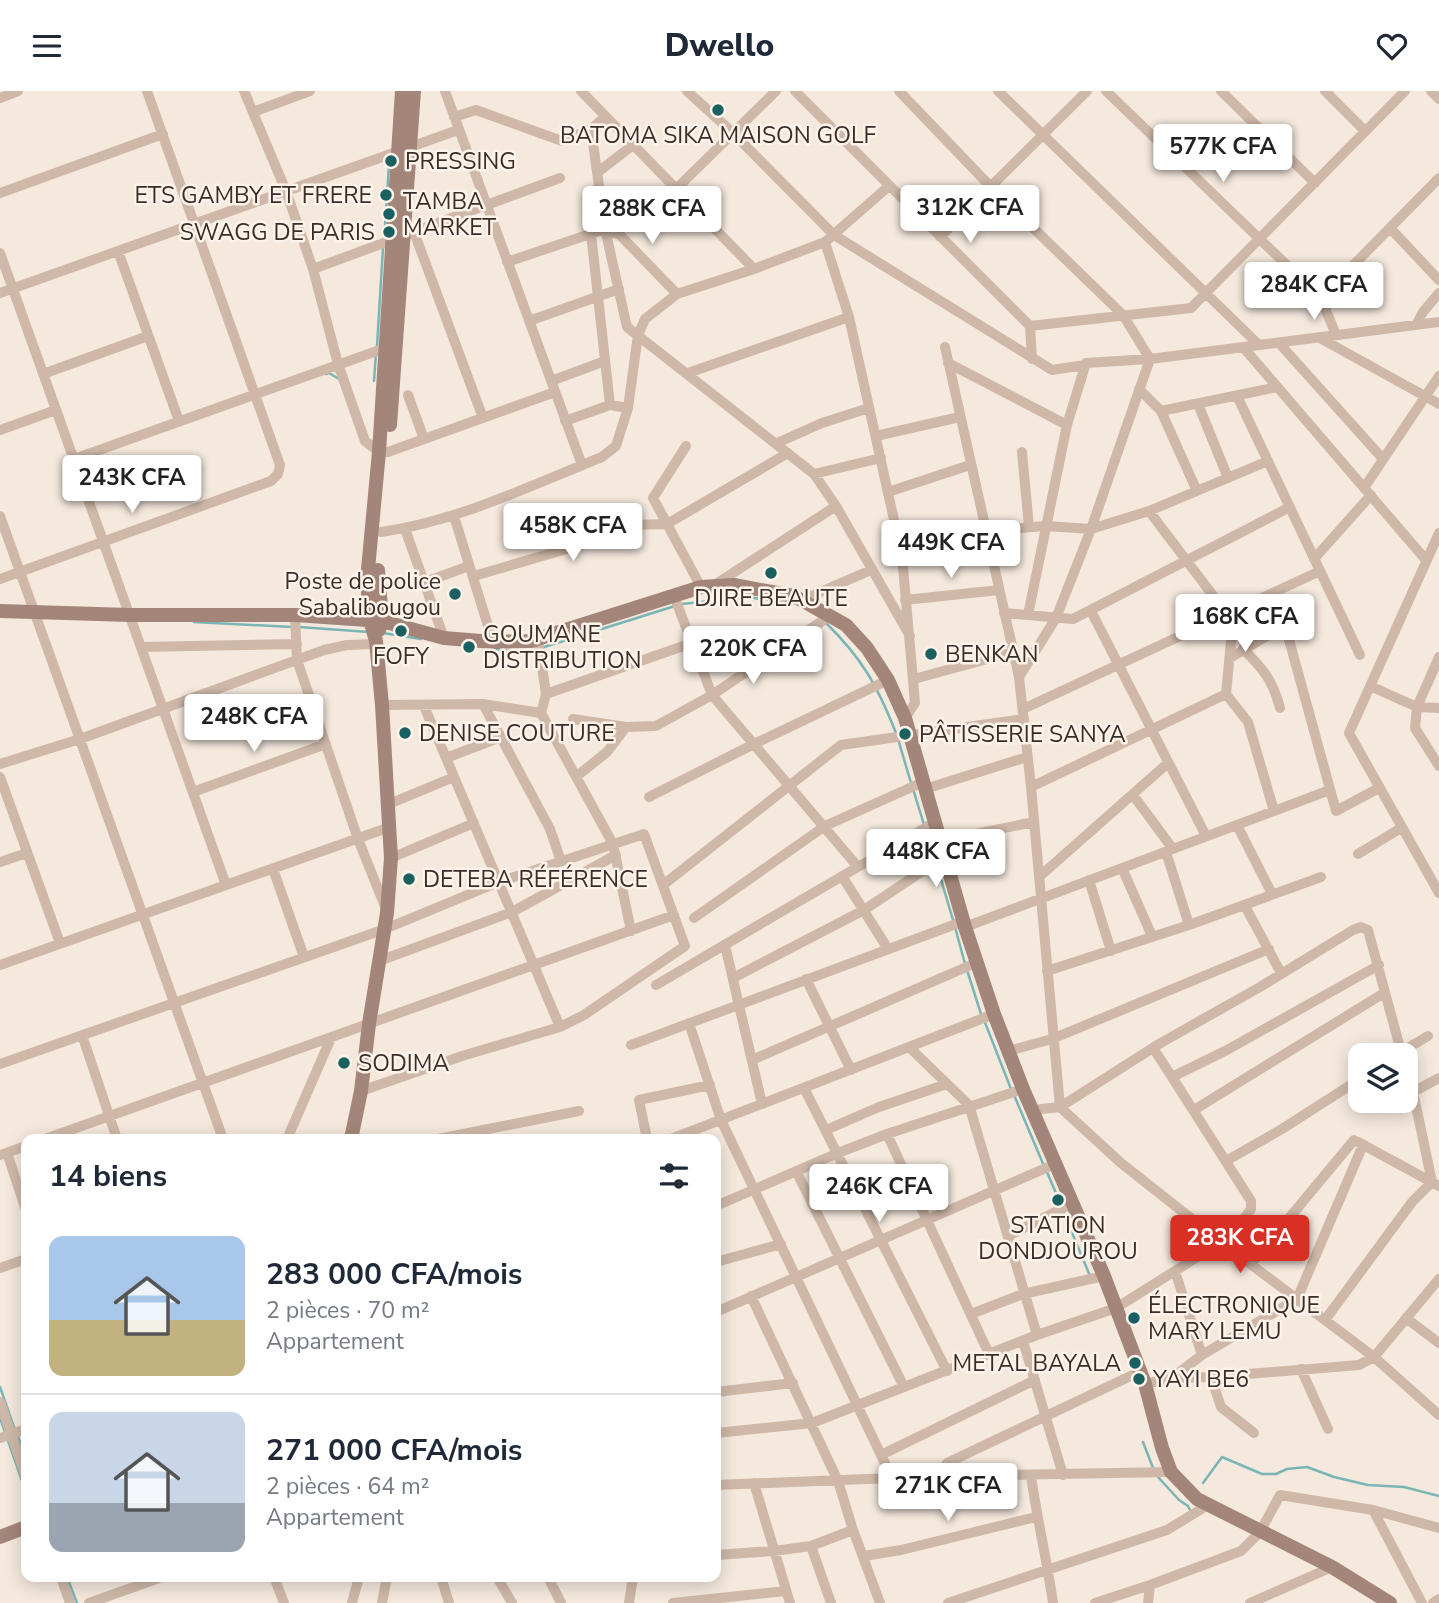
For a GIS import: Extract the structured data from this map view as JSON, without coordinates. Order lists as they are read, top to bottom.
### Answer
{
  "places": [
    "BATOMA SIKA MAISON GOLF",
    "PRESSING",
    "ETS GAMBY ET FRERE",
    "TAMBA MARKET",
    "SWAGG DE PARIS",
    "DJIRE BEAUTE",
    "Poste de police Sabalibougou",
    "FOFY",
    "GOUMANE DISTRIBUTION",
    "BENKAN",
    "DENISE COUTURE",
    "PÂTISSERIE SANYA",
    "DETEBA RÉFÉRENCE",
    "SODIMA",
    "STATION DONDJOUROU",
    "ÉLECTRONIQUE MARY LEMU",
    "METAL BAYALA",
    "YAYI BE6"
  ],
  "page": {
    "header": "Dwello",
    "price": [
      "577K CFA",
      "312K CFA",
      "288K CFA",
      "284K CFA",
      "243K CFA",
      "458K CFA",
      "449K CFA",
      "168K CFA",
      "220K CFA",
      "248K CFA",
      "448K CFA",
      "246K CFA",
      "283K CFA",
      "271K CFA"
    ],
    "heading": "14 biens",
    "list": [
      {
        "name": "283 000 CFA/mois",
        "note": "2 pièces · 70 m² · Appartement"
      },
      {
        "name": "271 000 CFA/mois",
        "note": "2 pièces · 64 m² · Appartement"
      }
    ]
  }
}
